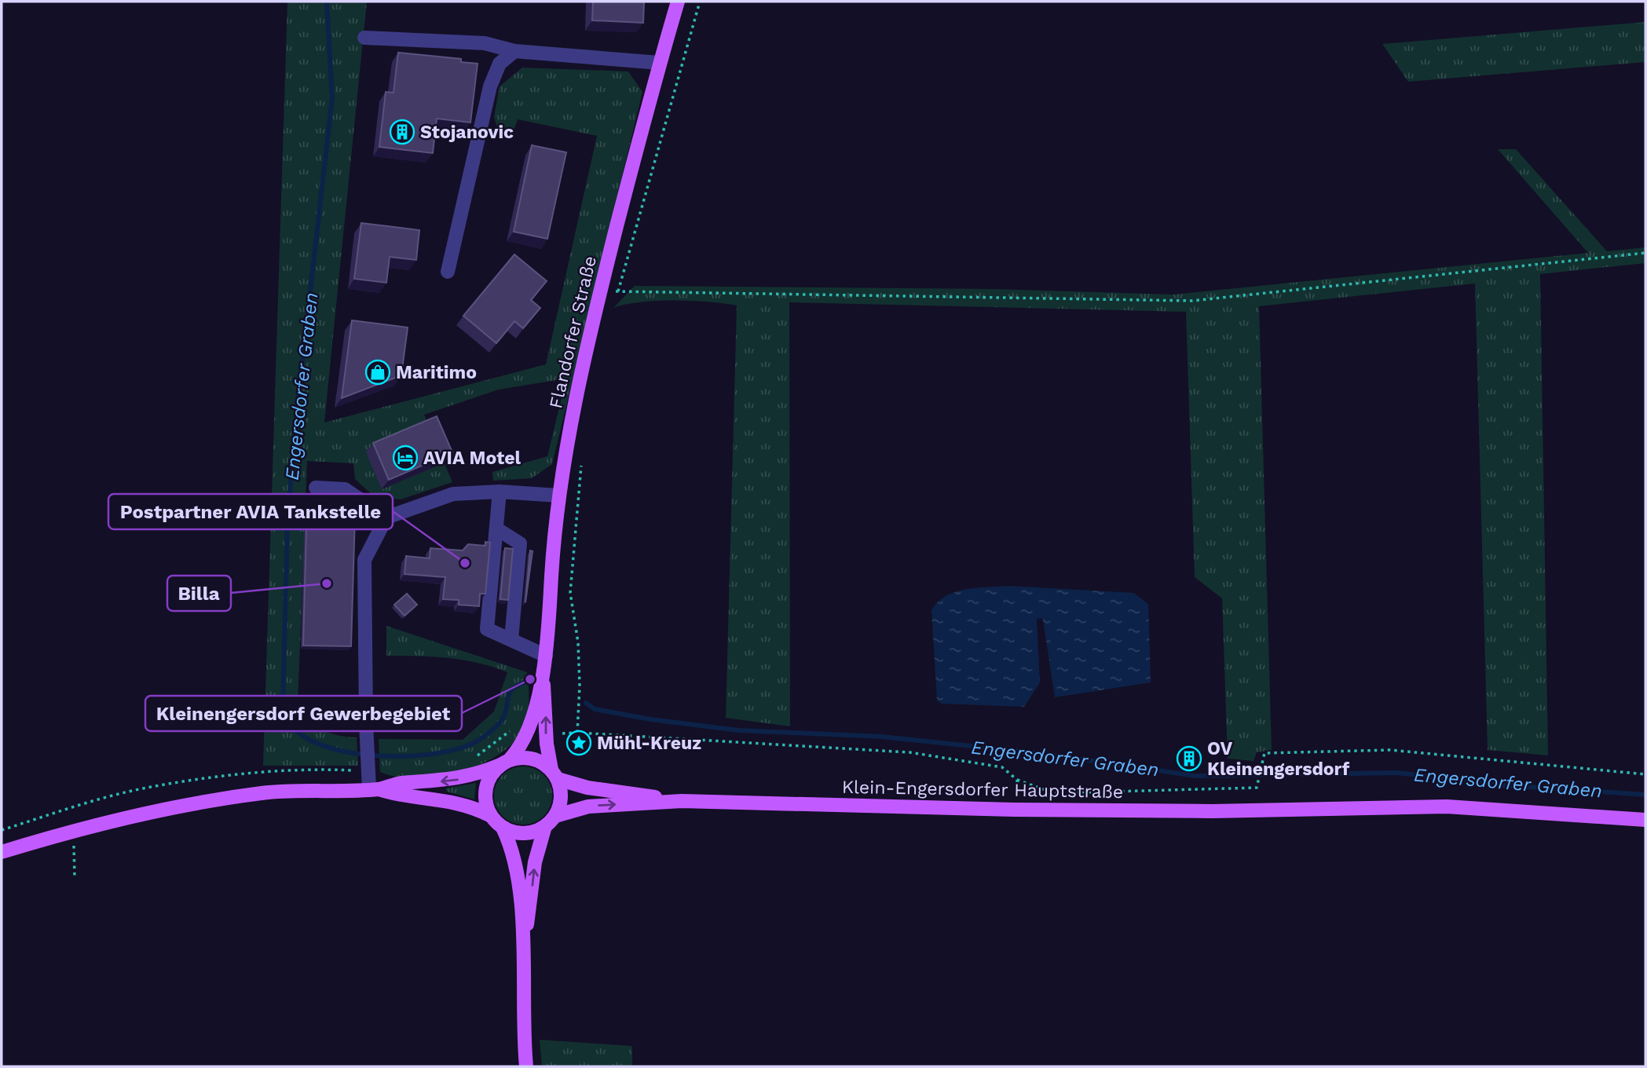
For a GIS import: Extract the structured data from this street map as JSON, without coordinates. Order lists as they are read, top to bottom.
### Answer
{
  "streets": {
    "main road": ["Flandorfer Straße", "Klein-Engersdorfer Hauptstraße"]
  },
  "water": ["Engersdorfer Graben"],
  "places": {
    "building": ["Stojanovic", "OV Kleinengersdorf"],
    "shop": ["Maritimo"],
    "hotel": ["AVIA Motel"],
    "other": ["Postpartner AVIA Tankstelle", "Billa", "Kleinengersdorf Gewerbegebiet"],
    "place": ["Mühl-Kreuz"]
  }
}
